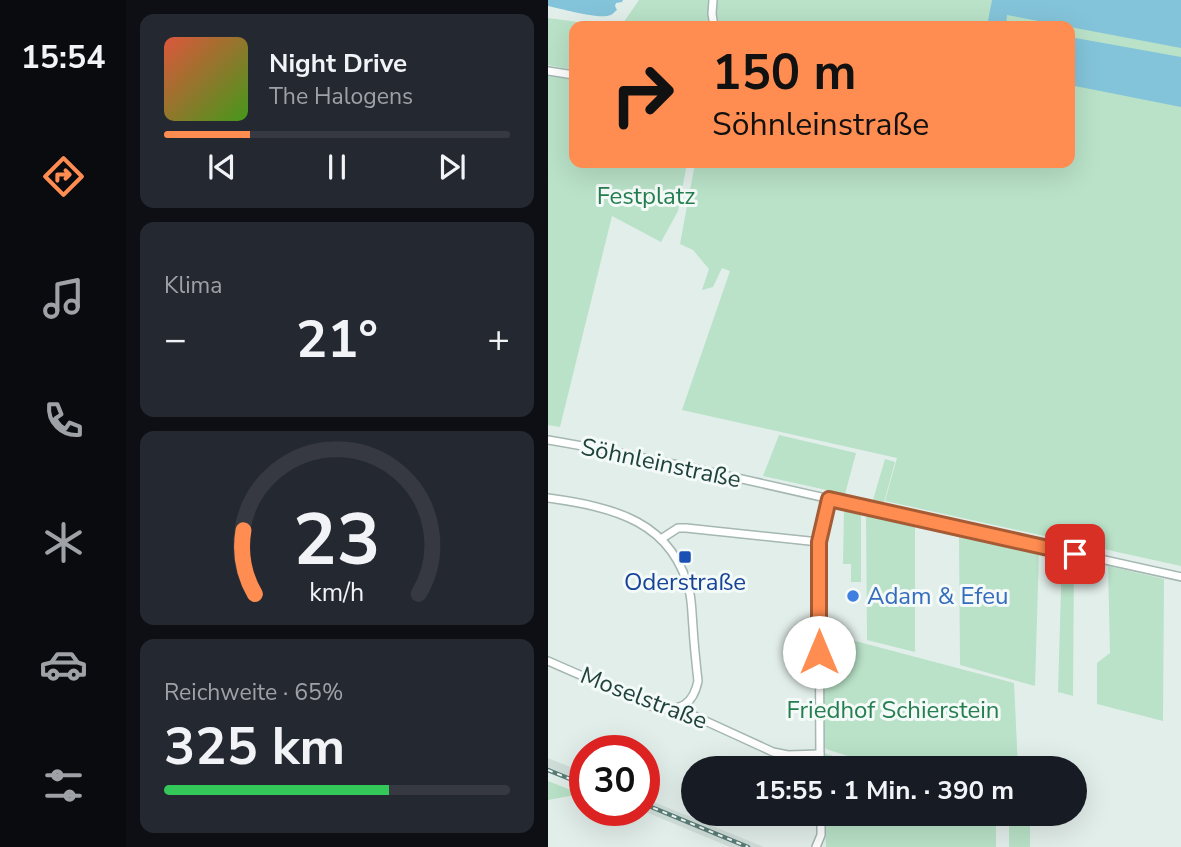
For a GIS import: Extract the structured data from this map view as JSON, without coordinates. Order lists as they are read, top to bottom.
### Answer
{
  "streets": {
    "street": ["Söhnleinstraße", "Moselstraße"]
  },
  "parks": ["Festplatz", "Friedhof Schierstein"],
  "places": {
    "transit": ["Oderstraße"],
    "other": ["Adam & Efeu"]
  },
  "page": {
    "tabs": "15:54",
    "turn": ["150 m", "Söhnleinstraße"],
    "song": ["Night Drive", "The Halogens"],
    "tile": [
      "Klima",
      ["Reichweite · 65%", "325 km"]
    ],
    "heat": ["−", "21°", "+"],
    "limit": "30",
    "trip": "15:55 · 1 Min. · 390 m",
    "gauge": ["23", "km/h"]
  }
}
